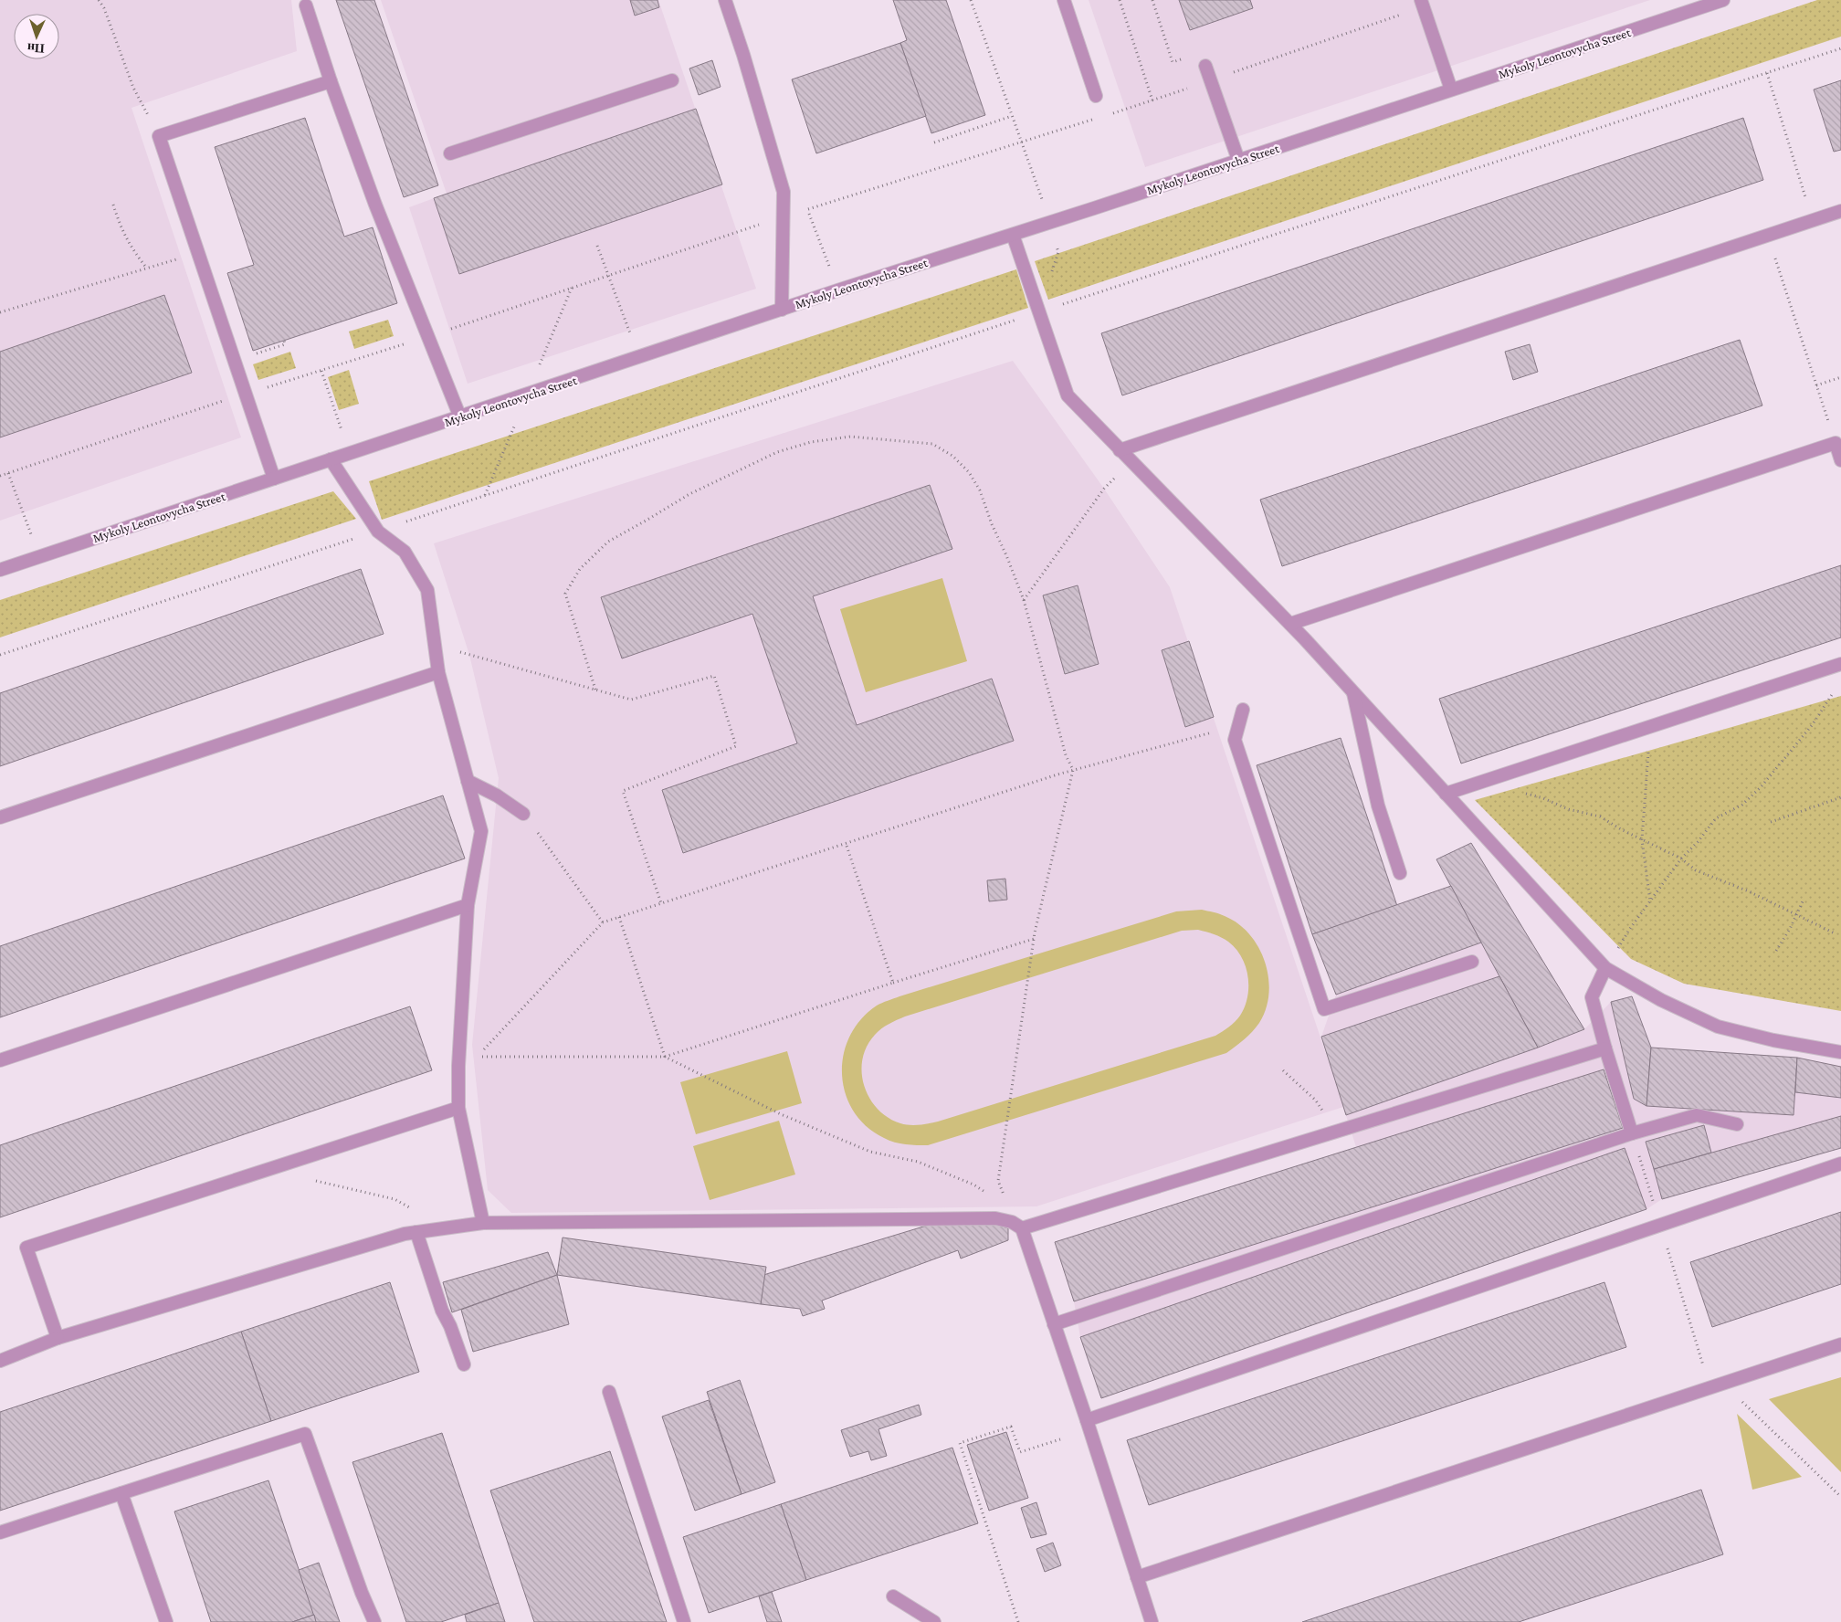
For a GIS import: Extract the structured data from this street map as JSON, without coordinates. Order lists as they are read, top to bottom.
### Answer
{
  "streets": {
    "street": ["Mykoly Leontovycha Street"]
  },
  "north": "bottom"
}
